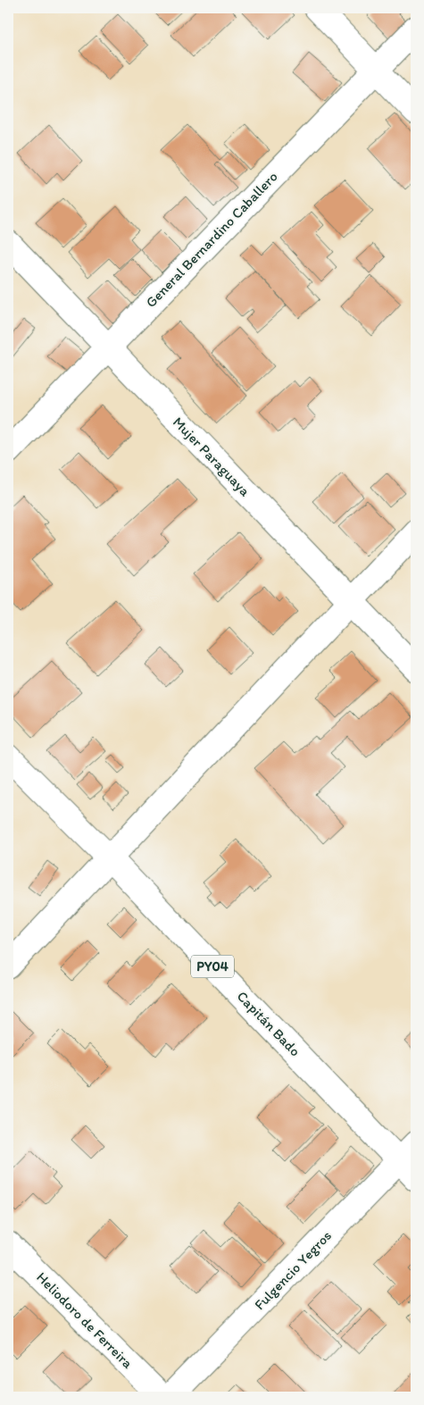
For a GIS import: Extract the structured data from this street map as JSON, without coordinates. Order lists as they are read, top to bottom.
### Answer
{
  "streets": {
    "street": [
      "General Bernardino Caballero",
      "Mujer Paraguaya",
      "PY04",
      "Capitán Bado",
      "Fulgencio Yegros",
      "Heliodoro de Ferreira"
    ]
  },
  "crossings": [
    ["General Bernardino Caballero", "Mujer Paraguaya"],
    ["Capitán Bado", "Fulgencio Yegros"]
  ]
}
